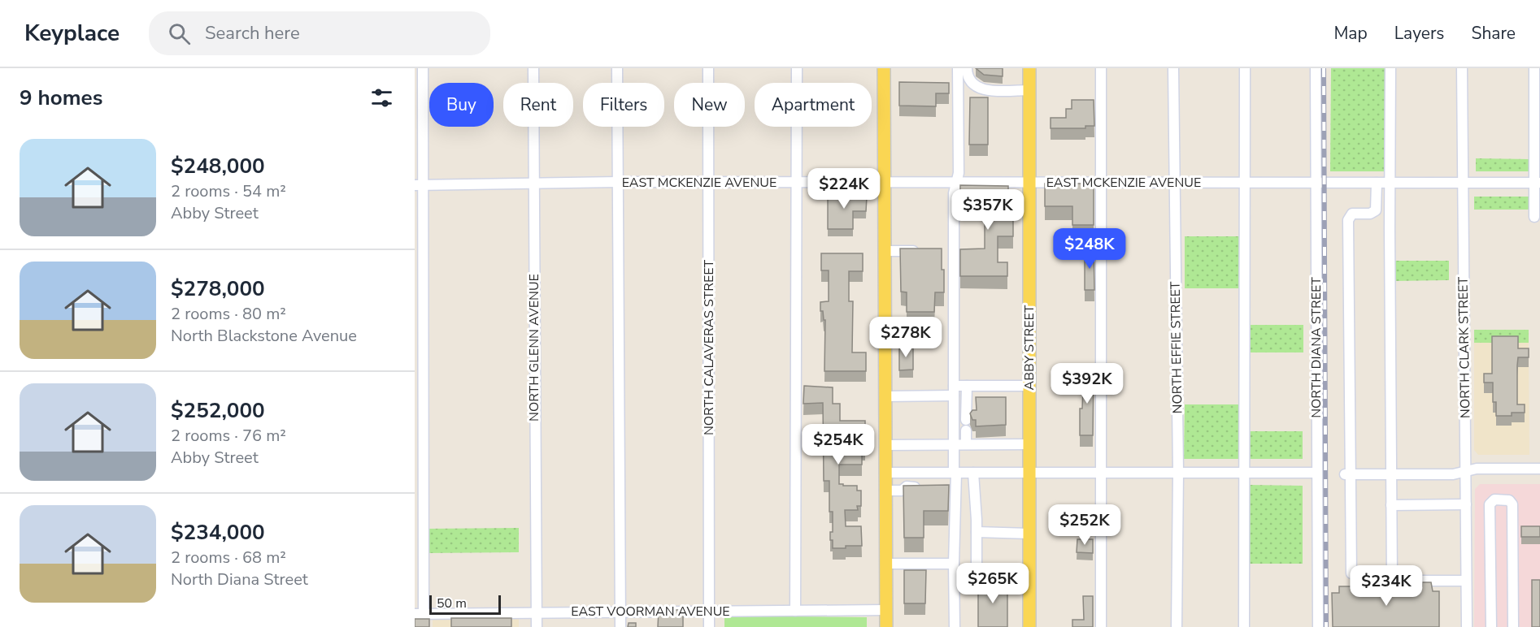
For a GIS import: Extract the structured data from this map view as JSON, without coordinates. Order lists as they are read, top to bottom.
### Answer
{
  "streets": {
    "main road": ["ABBY STREET"],
    "street": [
      "EAST MCKENZIE AVENUE",
      "NORTH GLENN AVENUE",
      "NORTH CALAVERAS STREET",
      "NORTH EFFIE STREET",
      "NORTH DIANA STREET",
      "NORTH CLARK STREET",
      "EAST VOORMAN AVENUE"
    ]
  },
  "crossings": [
    ["EAST MCKENZIE AVENUE", "NORTH GLENN AVENUE"],
    ["EAST MCKENZIE AVENUE", "NORTH CALAVERAS STREET"],
    ["EAST MCKENZIE AVENUE", "ABBY STREET"],
    ["EAST MCKENZIE AVENUE", "NORTH EFFIE STREET"],
    ["EAST MCKENZIE AVENUE", "NORTH DIANA STREET"],
    ["EAST MCKENZIE AVENUE", "NORTH CLARK STREET"],
    ["NORTH GLENN AVENUE", "EAST VOORMAN AVENUE"],
    ["NORTH CALAVERAS STREET", "EAST VOORMAN AVENUE"]
  ],
  "scale_bar": "50 m",
  "page": {
    "header": "Keyplace",
    "search": "Search here",
    "nav": ["Map", "Layers", "Share"],
    "heading": "9 homes",
    "chip": [
      "Buy",
      "Rent",
      "Filters",
      "New",
      "Apartment"
    ],
    "list": [
      {
        "name": "$248,000",
        "note": "2 rooms · 54 m² · Abby Street"
      },
      {
        "name": "$278,000",
        "note": "2 rooms · 80 m² · North Blackstone Avenue"
      },
      {
        "name": "$252,000",
        "note": "2 rooms · 76 m² · Abby Street"
      },
      {
        "name": "$234,000",
        "note": "2 rooms · 68 m² · North Diana Street"
      }
    ],
    "price": [
      "$224K",
      "$357K",
      "$248K",
      "$278K",
      "$392K",
      "$254K",
      "$252K",
      "$265K",
      "$234K"
    ],
    "scale": "50 m"
  }
}
